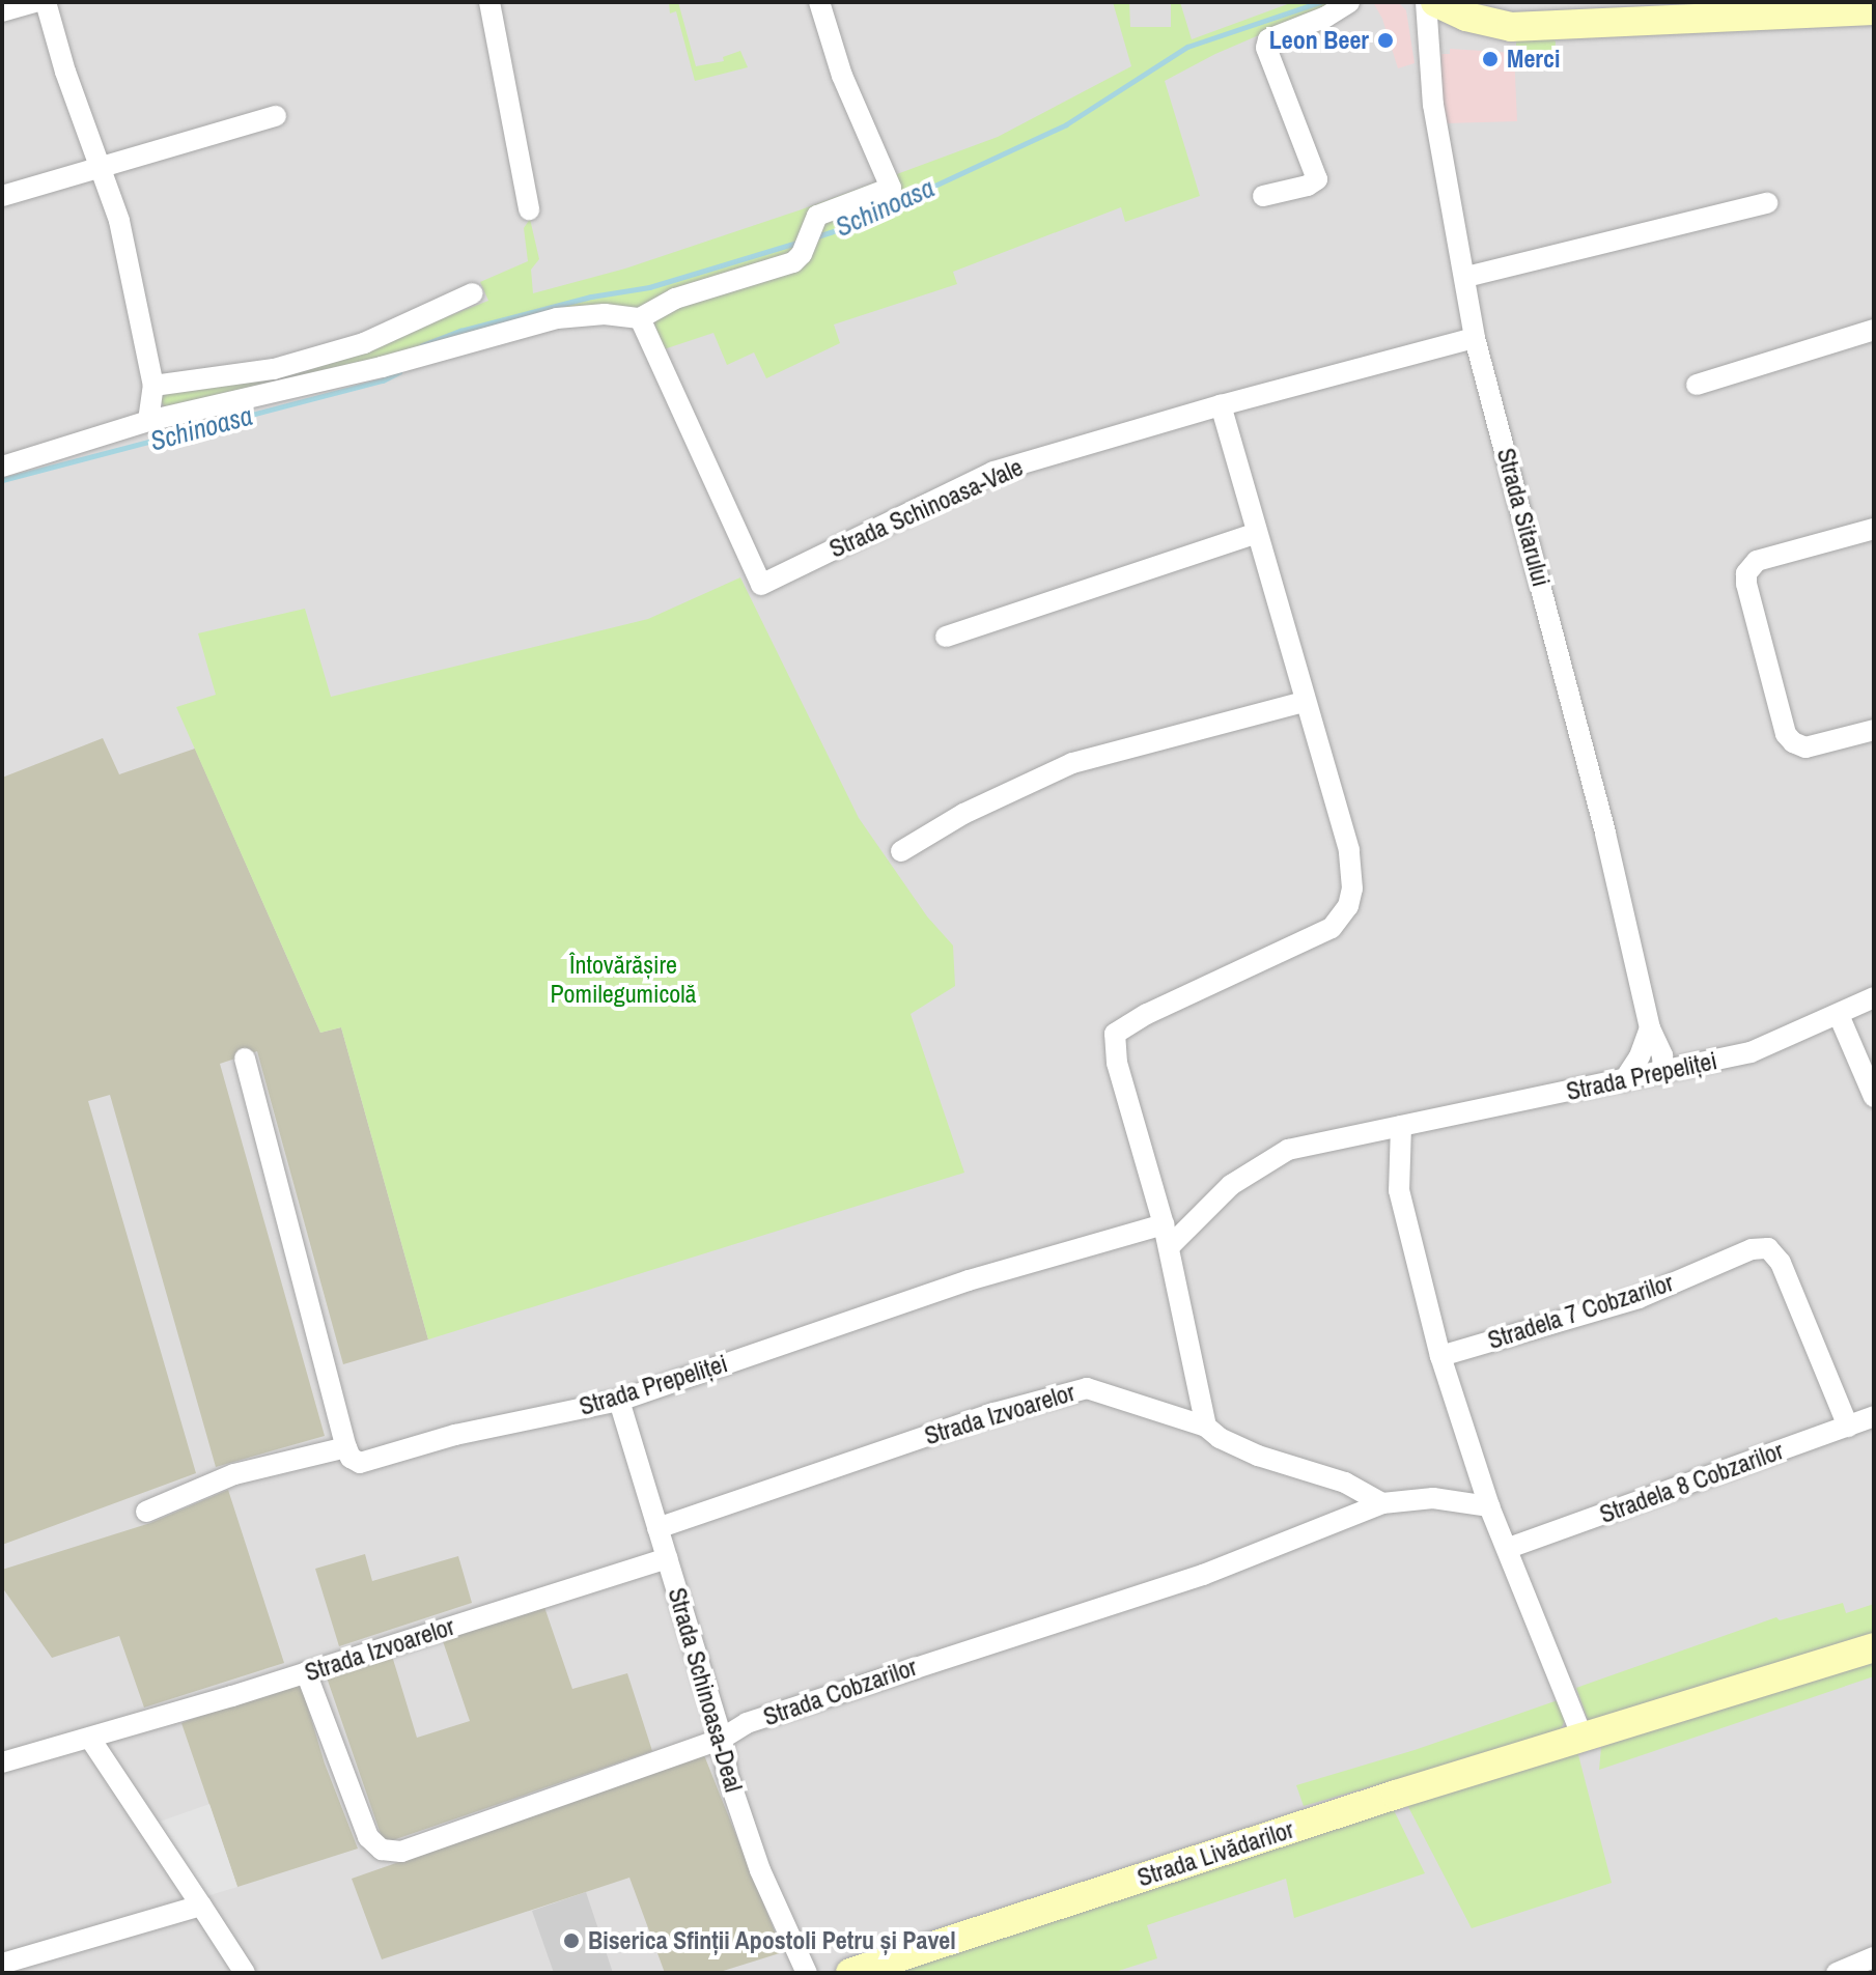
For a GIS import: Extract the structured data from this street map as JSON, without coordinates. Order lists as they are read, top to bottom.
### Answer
{
  "streets": {
    "street": [
      "Strada Schinoasa-Vale",
      "Strada Sitarului",
      "Strada Prepeliței",
      "Stradela 7 Cobzarilor",
      "Strada Izvoarelor",
      "Stradela 8 Cobzarilor",
      "Strada Schinoasa-Deal",
      "Strada Cobzarilor",
      "Strada Livădarilor"
    ]
  },
  "crossings": [
    ["Strada Schinoasa-Vale", "Strada Sitarului"],
    ["Strada Sitarului", "Strada Prepeliței"],
    ["Strada Prepeliței", "Strada Schinoasa-Deal"],
    ["Stradela 7 Cobzarilor", "Stradela 8 Cobzarilor"],
    ["Strada Izvoarelor", "Strada Schinoasa-Deal"],
    ["Strada Izvoarelor", "Strada Cobzarilor"],
    ["Strada Schinoasa-Deal", "Strada Cobzarilor"]
  ],
  "water": ["Schinoasa"],
  "parks": ["Întovărășire Pomilegumicolă"],
  "places": ["Leon Beer", "Merci", "Biserica Sfinții Apostoli Petru și Pavel"]
}
